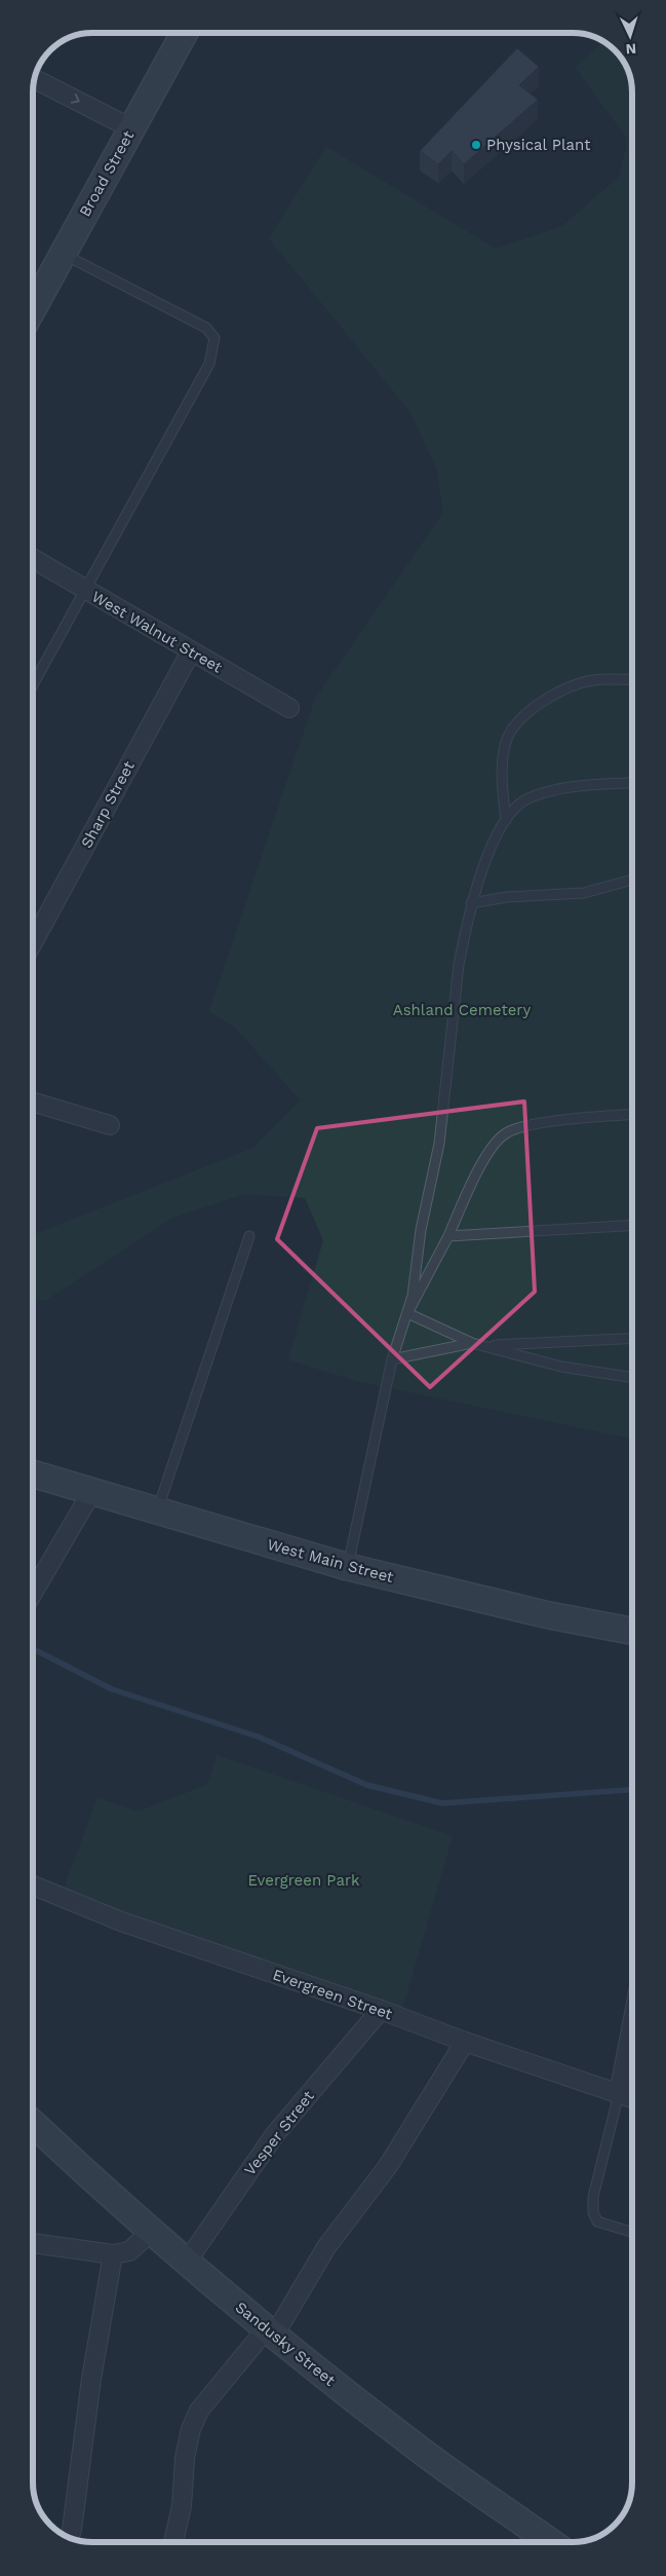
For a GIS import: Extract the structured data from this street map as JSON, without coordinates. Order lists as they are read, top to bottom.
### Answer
{
  "streets": {
    "street": [
      "Broad Street",
      "West Walnut Street",
      "Sharp Street",
      "West Main Street",
      "Evergreen Street",
      "Vesper Street",
      "Sandusky Street"
    ]
  },
  "crossings": [
    ["West Walnut Street", "Sharp Street"],
    ["Evergreen Street", "Vesper Street"],
    ["Vesper Street", "Sandusky Street"]
  ],
  "parks": ["Ashland Cemetery", "Evergreen Park"],
  "places": ["Physical Plant"],
  "north": "bottom"
}
